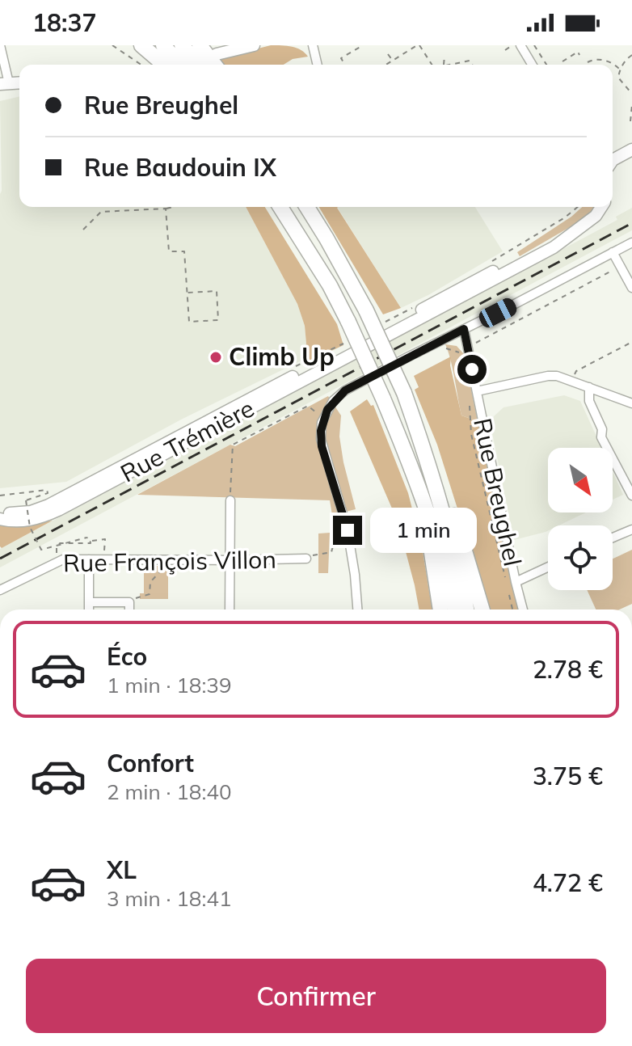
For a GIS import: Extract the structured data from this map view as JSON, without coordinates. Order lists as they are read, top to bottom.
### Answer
{
  "streets": {
    "main road": ["Rue Trémière"],
    "street": ["Rue Breughel", "Rue François Villon"]
  },
  "places": ["Climb Up"],
  "north": "bottom right",
  "page": {
    "status": "18:37",
    "banner": ["Rue Breughel", "Rue Baudouin IX"],
    "bubble": "1 min",
    "list": [
      {
        "name": "Éco",
        "note": "1 min · 18:39",
        "value": "2.78 €"
      },
      {
        "name": "Confort",
        "note": "2 min · 18:40",
        "value": "3.75 €"
      },
      {
        "name": "XL",
        "note": "3 min · 18:41",
        "value": "4.72 €"
      }
    ],
    "buttons": "Confirmer"
  }
}
